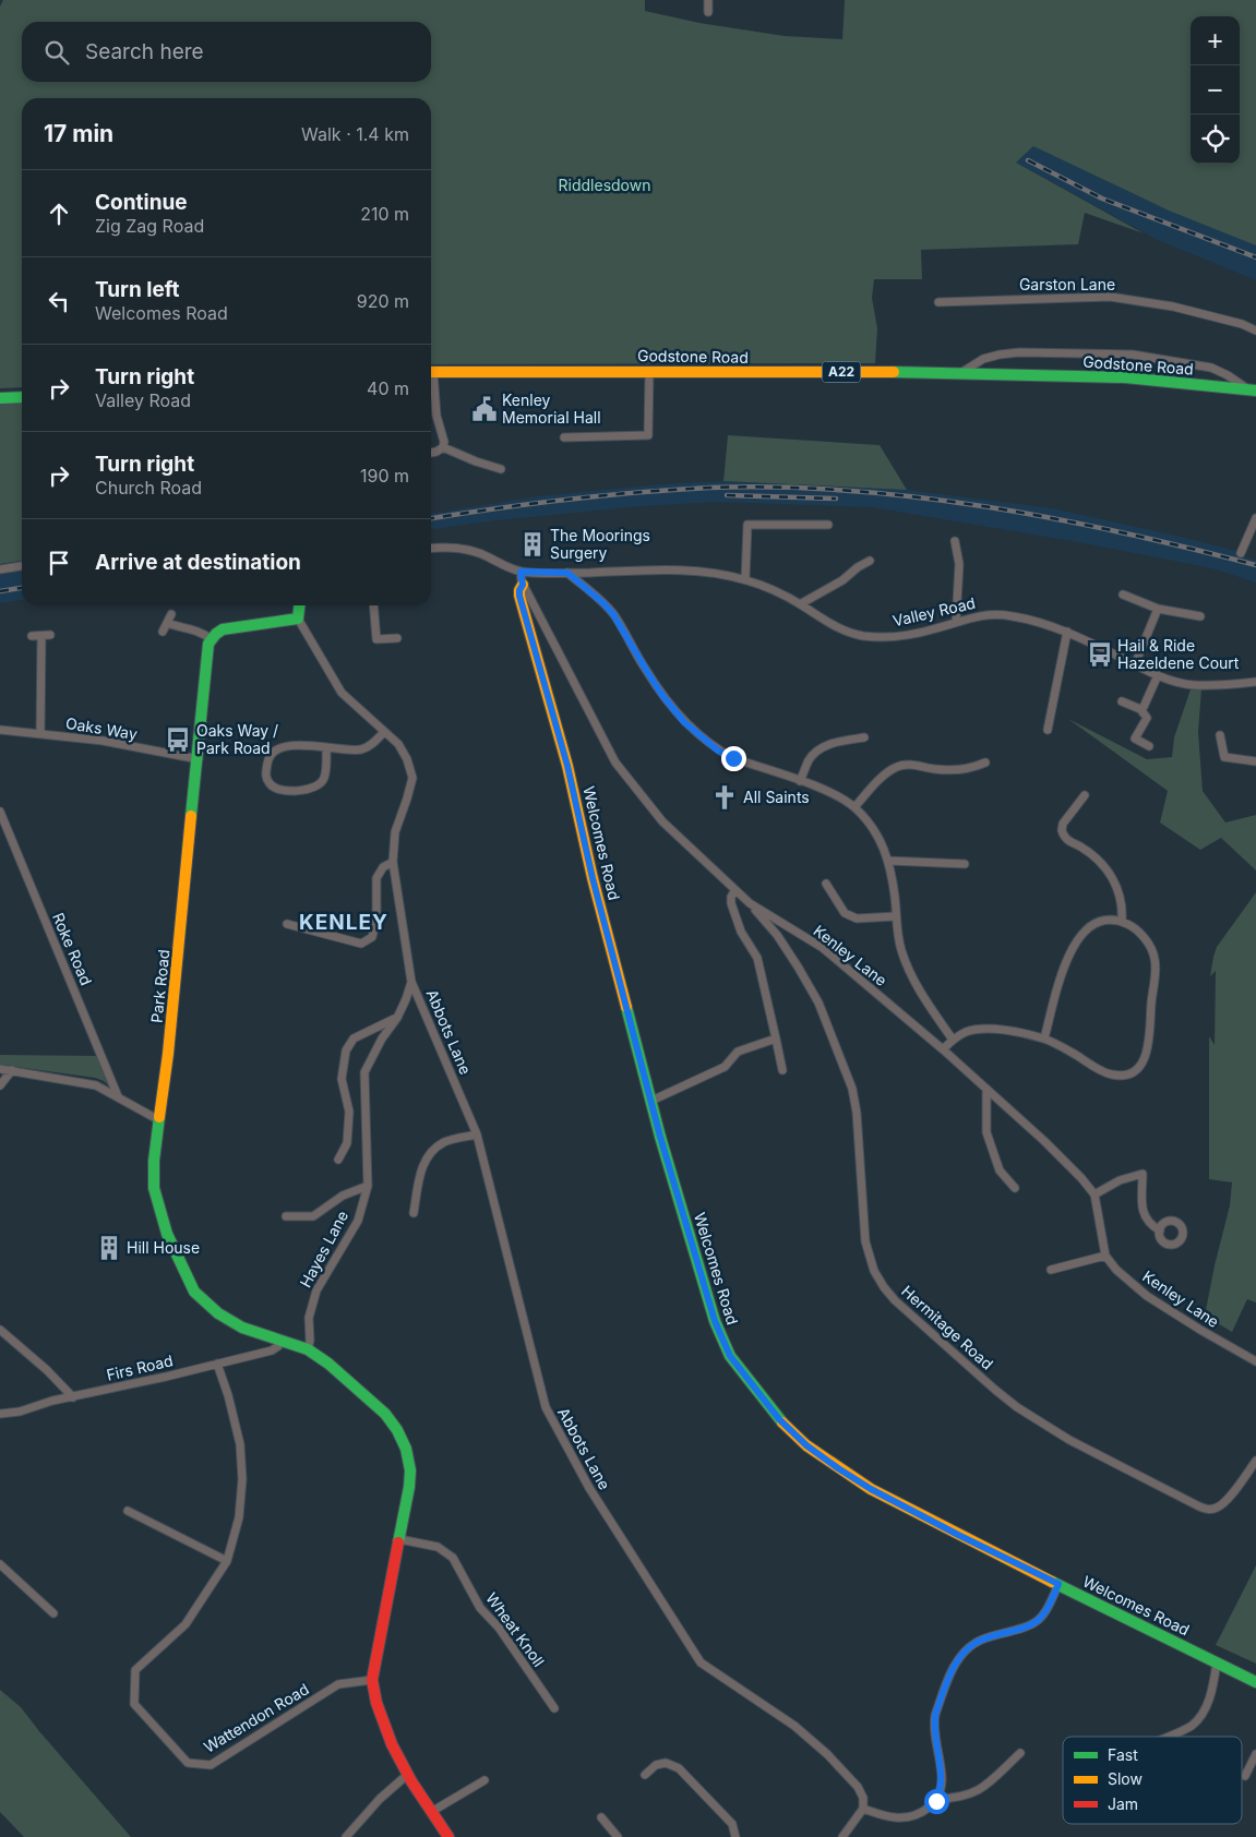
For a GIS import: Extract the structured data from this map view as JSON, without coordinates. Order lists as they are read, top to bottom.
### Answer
{
  "streets": {
    "main road": [
      "Godstone Road",
      "A22",
      "Welcomes Road",
      "Park Road"
    ],
    "street": [
      "Garston Lane",
      "Valley Road",
      "Oaks Way",
      "Roke Road",
      "Kenley Lane",
      "Abbots Lane",
      "Hayes Lane",
      "Hermitage Road",
      "Firs Road",
      "Wheat Knoll",
      "Wattendon Road"
    ]
  },
  "crossings": [
    ["Valley Road", "Kenley Lane"],
    ["Oaks Way", "Park Road"],
    ["Welcomes Road", "Kenley Lane"],
    ["Kenley Lane", "Hermitage Road"],
    ["Park Road", "Hayes Lane"],
    ["Park Road", "Firs Road"],
    ["Abbots Lane", "Hayes Lane"],
    ["Firs Road", "Wattendon Road"]
  ],
  "districts": ["KENLEY"],
  "parks": ["Riddlesdown"],
  "places": {
    "public building": ["Kenley Memorial Hall"],
    "building": ["The Moorings Surgery", "Hill House"],
    "bus stop": ["Hail & Ride Hazeldene Court", "Oaks Way / Park Road"],
    "church": ["All Saints"]
  },
  "legend": ["Fast", "Slow", "Jam"],
  "page": {
    "map_buttons": ["+", "−"],
    "search": "Search here",
    "heading": ["17 min", "Walk · 1.4 km"],
    "list": [
      ["Continue", "Zig Zag Road", "210 m"],
      ["Turn left", "Welcomes Road", "920 m"],
      ["Turn right", "Valley Road", "40 m"],
      ["Turn right", "Church Road", "190 m"],
      "Arrive at destination"
    ]
  }
}
